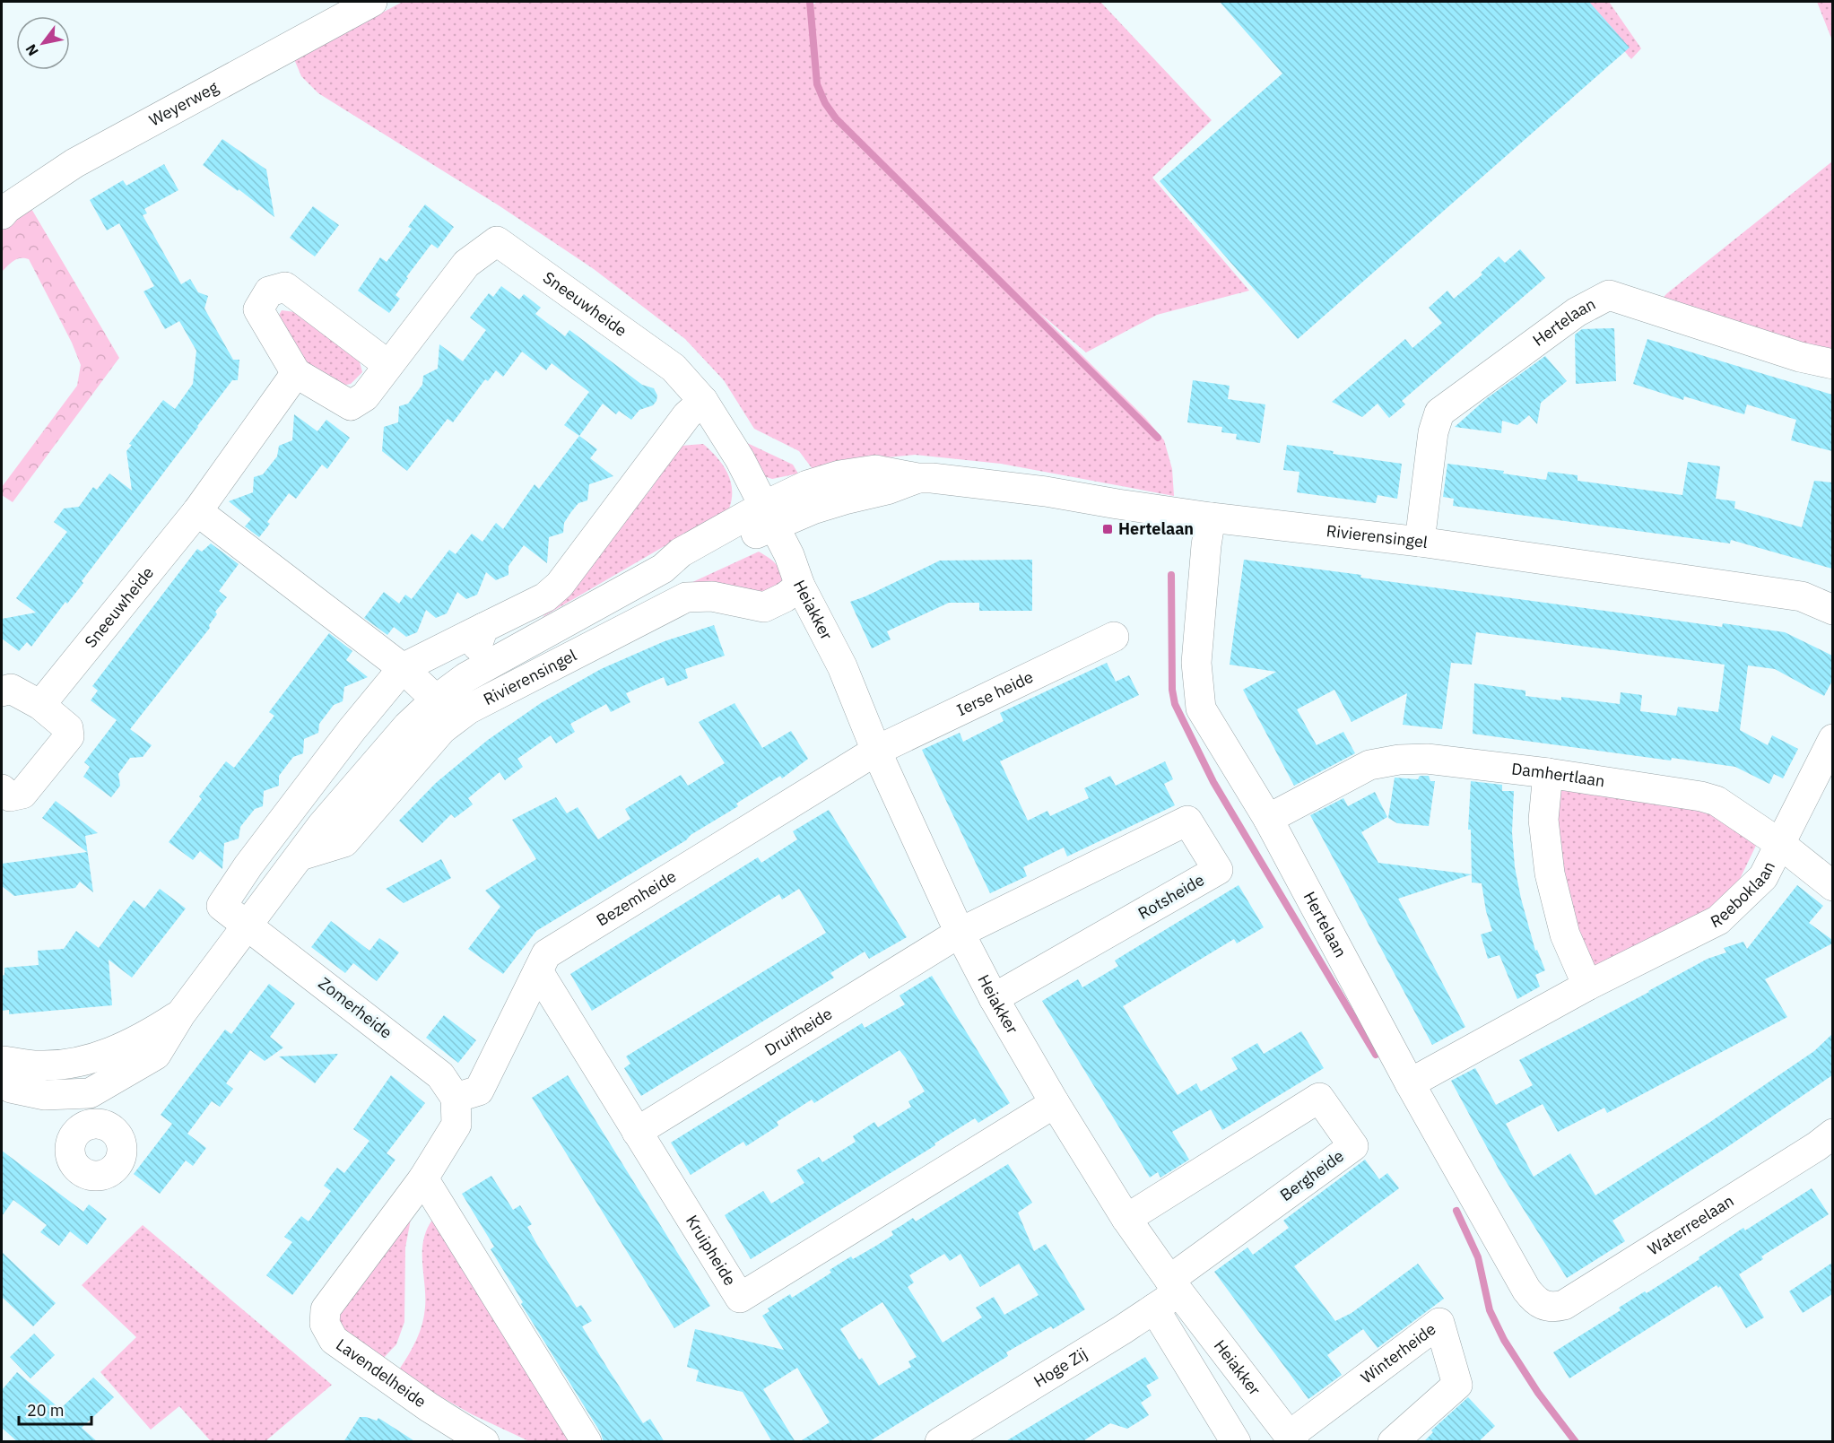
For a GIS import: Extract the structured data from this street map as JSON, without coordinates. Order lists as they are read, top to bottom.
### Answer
{
  "streets": {
    "street": [
      "Weyerweg",
      "Sneeuwheide",
      "Hertelaan",
      "Rivierensingel",
      "Heiakker",
      "Ierse heide",
      "Damhertlaan",
      "Reeboklaan",
      "Rotsheide",
      "Bezemheide",
      "Zomerheide",
      "Druifheide",
      "Bergheide",
      "Waterreelaan",
      "Kruipheide",
      "Winterheide",
      "Hoge Zij",
      "Lavendelheide"
    ]
  },
  "crossings": [
    ["Sneeuwheide", "Rivierensingel"],
    ["Sneeuwheide", "Heiakker"],
    ["Hertelaan", "Rivierensingel"],
    ["Hertelaan", "Damhertlaan"],
    ["Hertelaan", "Reeboklaan"],
    ["Hertelaan", "Waterreelaan"],
    ["Rivierensingel", "Heiakker"],
    ["Rivierensingel", "Zomerheide"],
    ["Heiakker", "Ierse heide"],
    ["Heiakker", "Rotsheide"],
    ["Heiakker", "Bezemheide"],
    ["Heiakker", "Druifheide"],
    ["Heiakker", "Bergheide"],
    ["Heiakker", "Kruipheide"],
    ["Heiakker", "Winterheide"],
    ["Heiakker", "Hoge Zij"],
    ["Ierse heide", "Bezemheide"],
    ["Damhertlaan", "Reeboklaan"],
    ["Rotsheide", "Druifheide"],
    ["Bezemheide", "Zomerheide"],
    ["Bezemheide", "Kruipheide"],
    ["Bezemheide", "Lavendelheide"],
    ["Zomerheide", "Lavendelheide"],
    ["Druifheide", "Kruipheide"],
    ["Bergheide", "Hoge Zij"]
  ],
  "places": {
    "transit": ["Hertelaan"]
  },
  "scale_bar": "20 m",
  "north": "bottom left"
}
